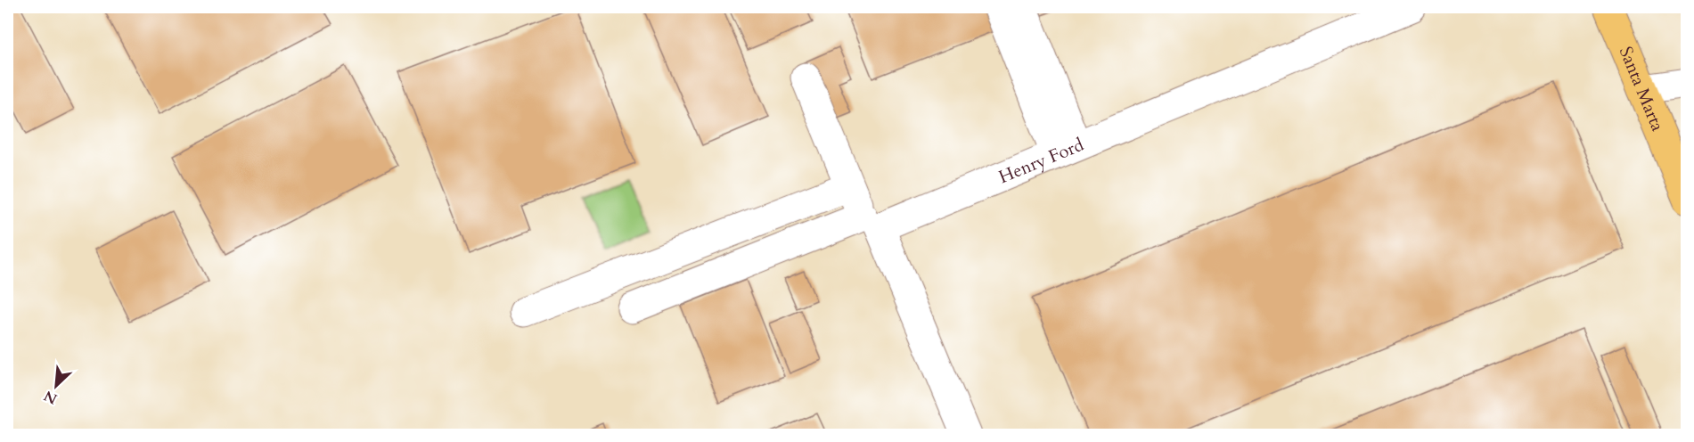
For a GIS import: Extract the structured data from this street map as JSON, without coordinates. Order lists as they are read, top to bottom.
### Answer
{
  "streets": {
    "main road": ["Santa Marta"],
    "street": ["Henry Ford"]
  },
  "north": "bottom left"
}
